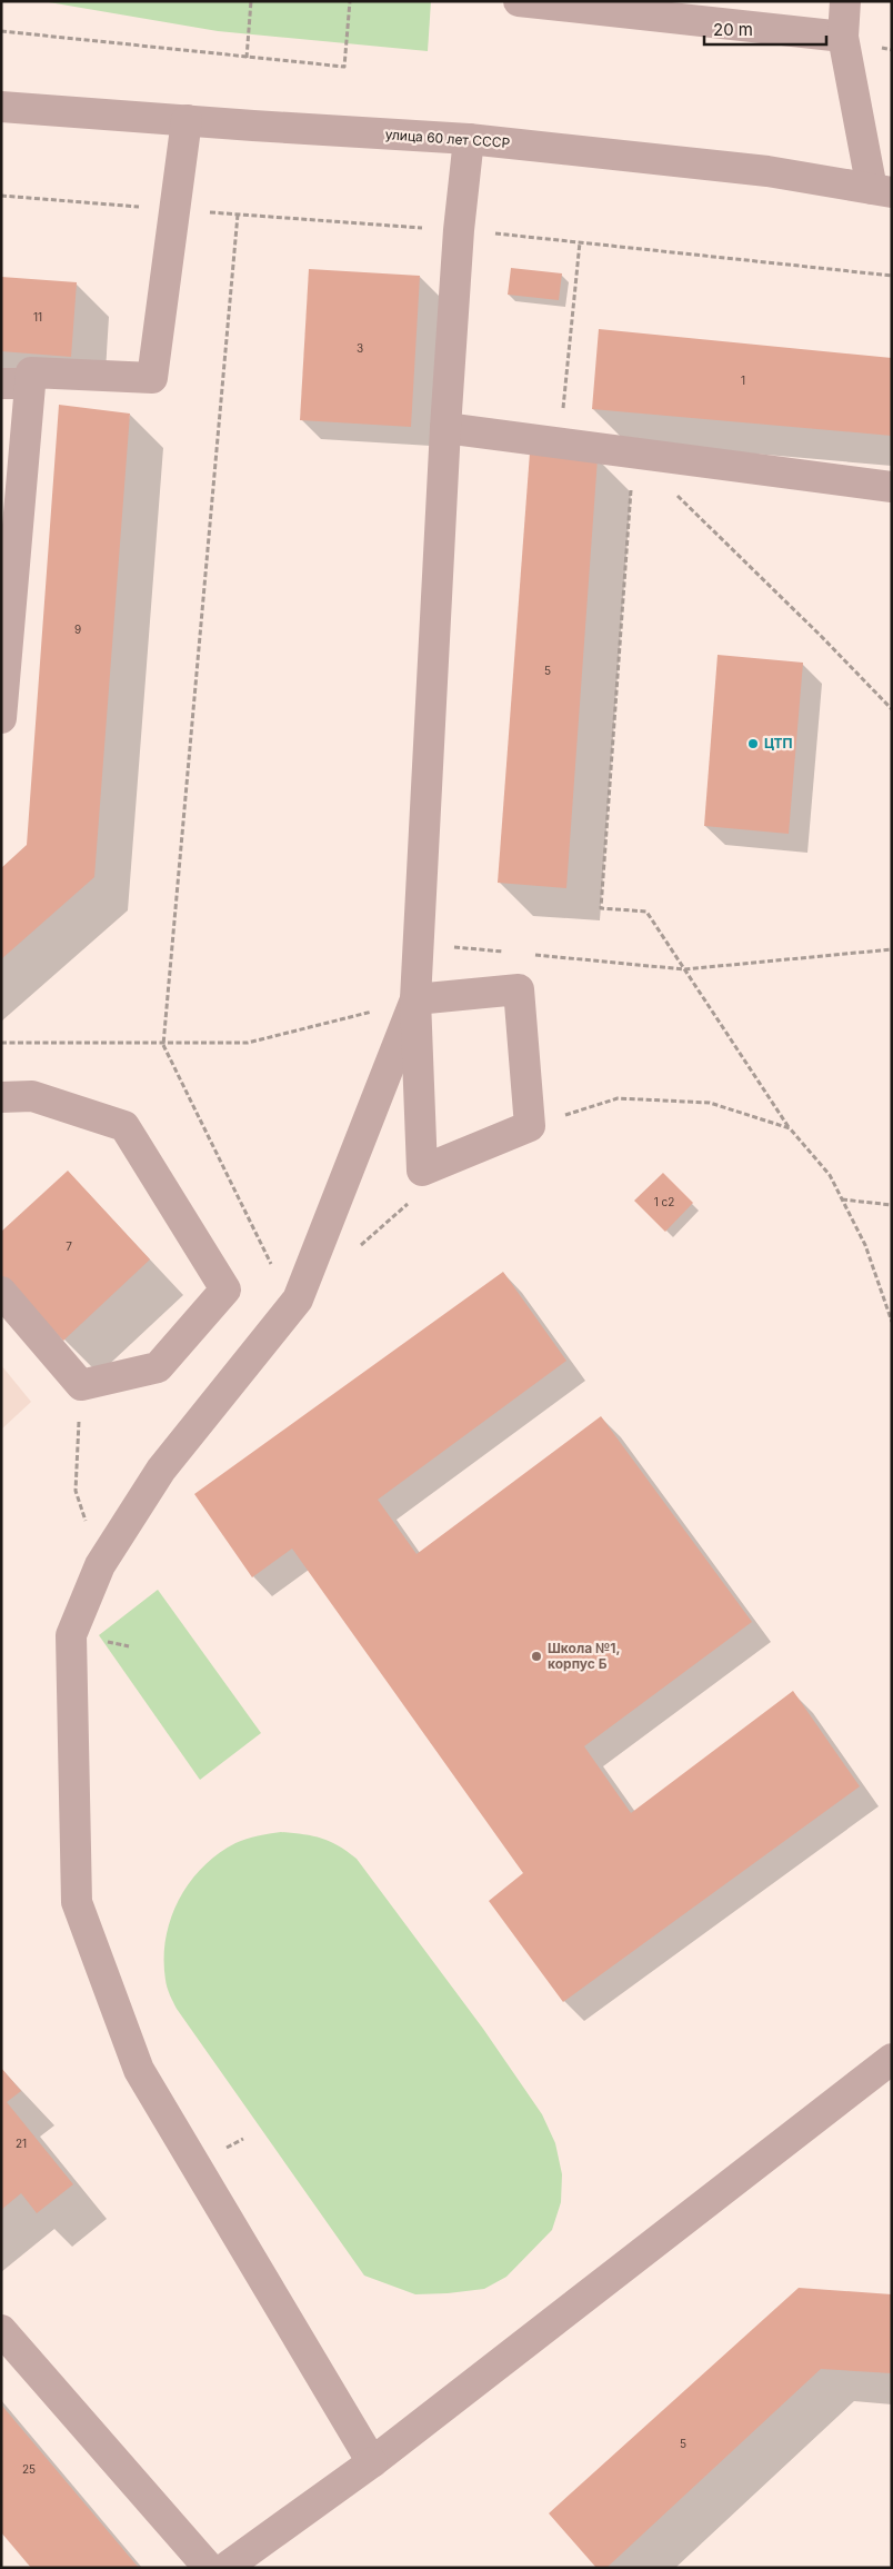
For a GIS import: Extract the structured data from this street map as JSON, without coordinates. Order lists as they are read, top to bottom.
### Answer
{
  "streets": {
    "street": ["улица 60 лет СССР"]
  },
  "places": ["ЦТП", "Школа №1, корпус Б"],
  "house_numbers": [
    "11",
    "3",
    "1",
    "9",
    "5",
    "1 с2",
    "7",
    "21",
    "5",
    "25"
  ],
  "scale_bar": "20 m"
}
